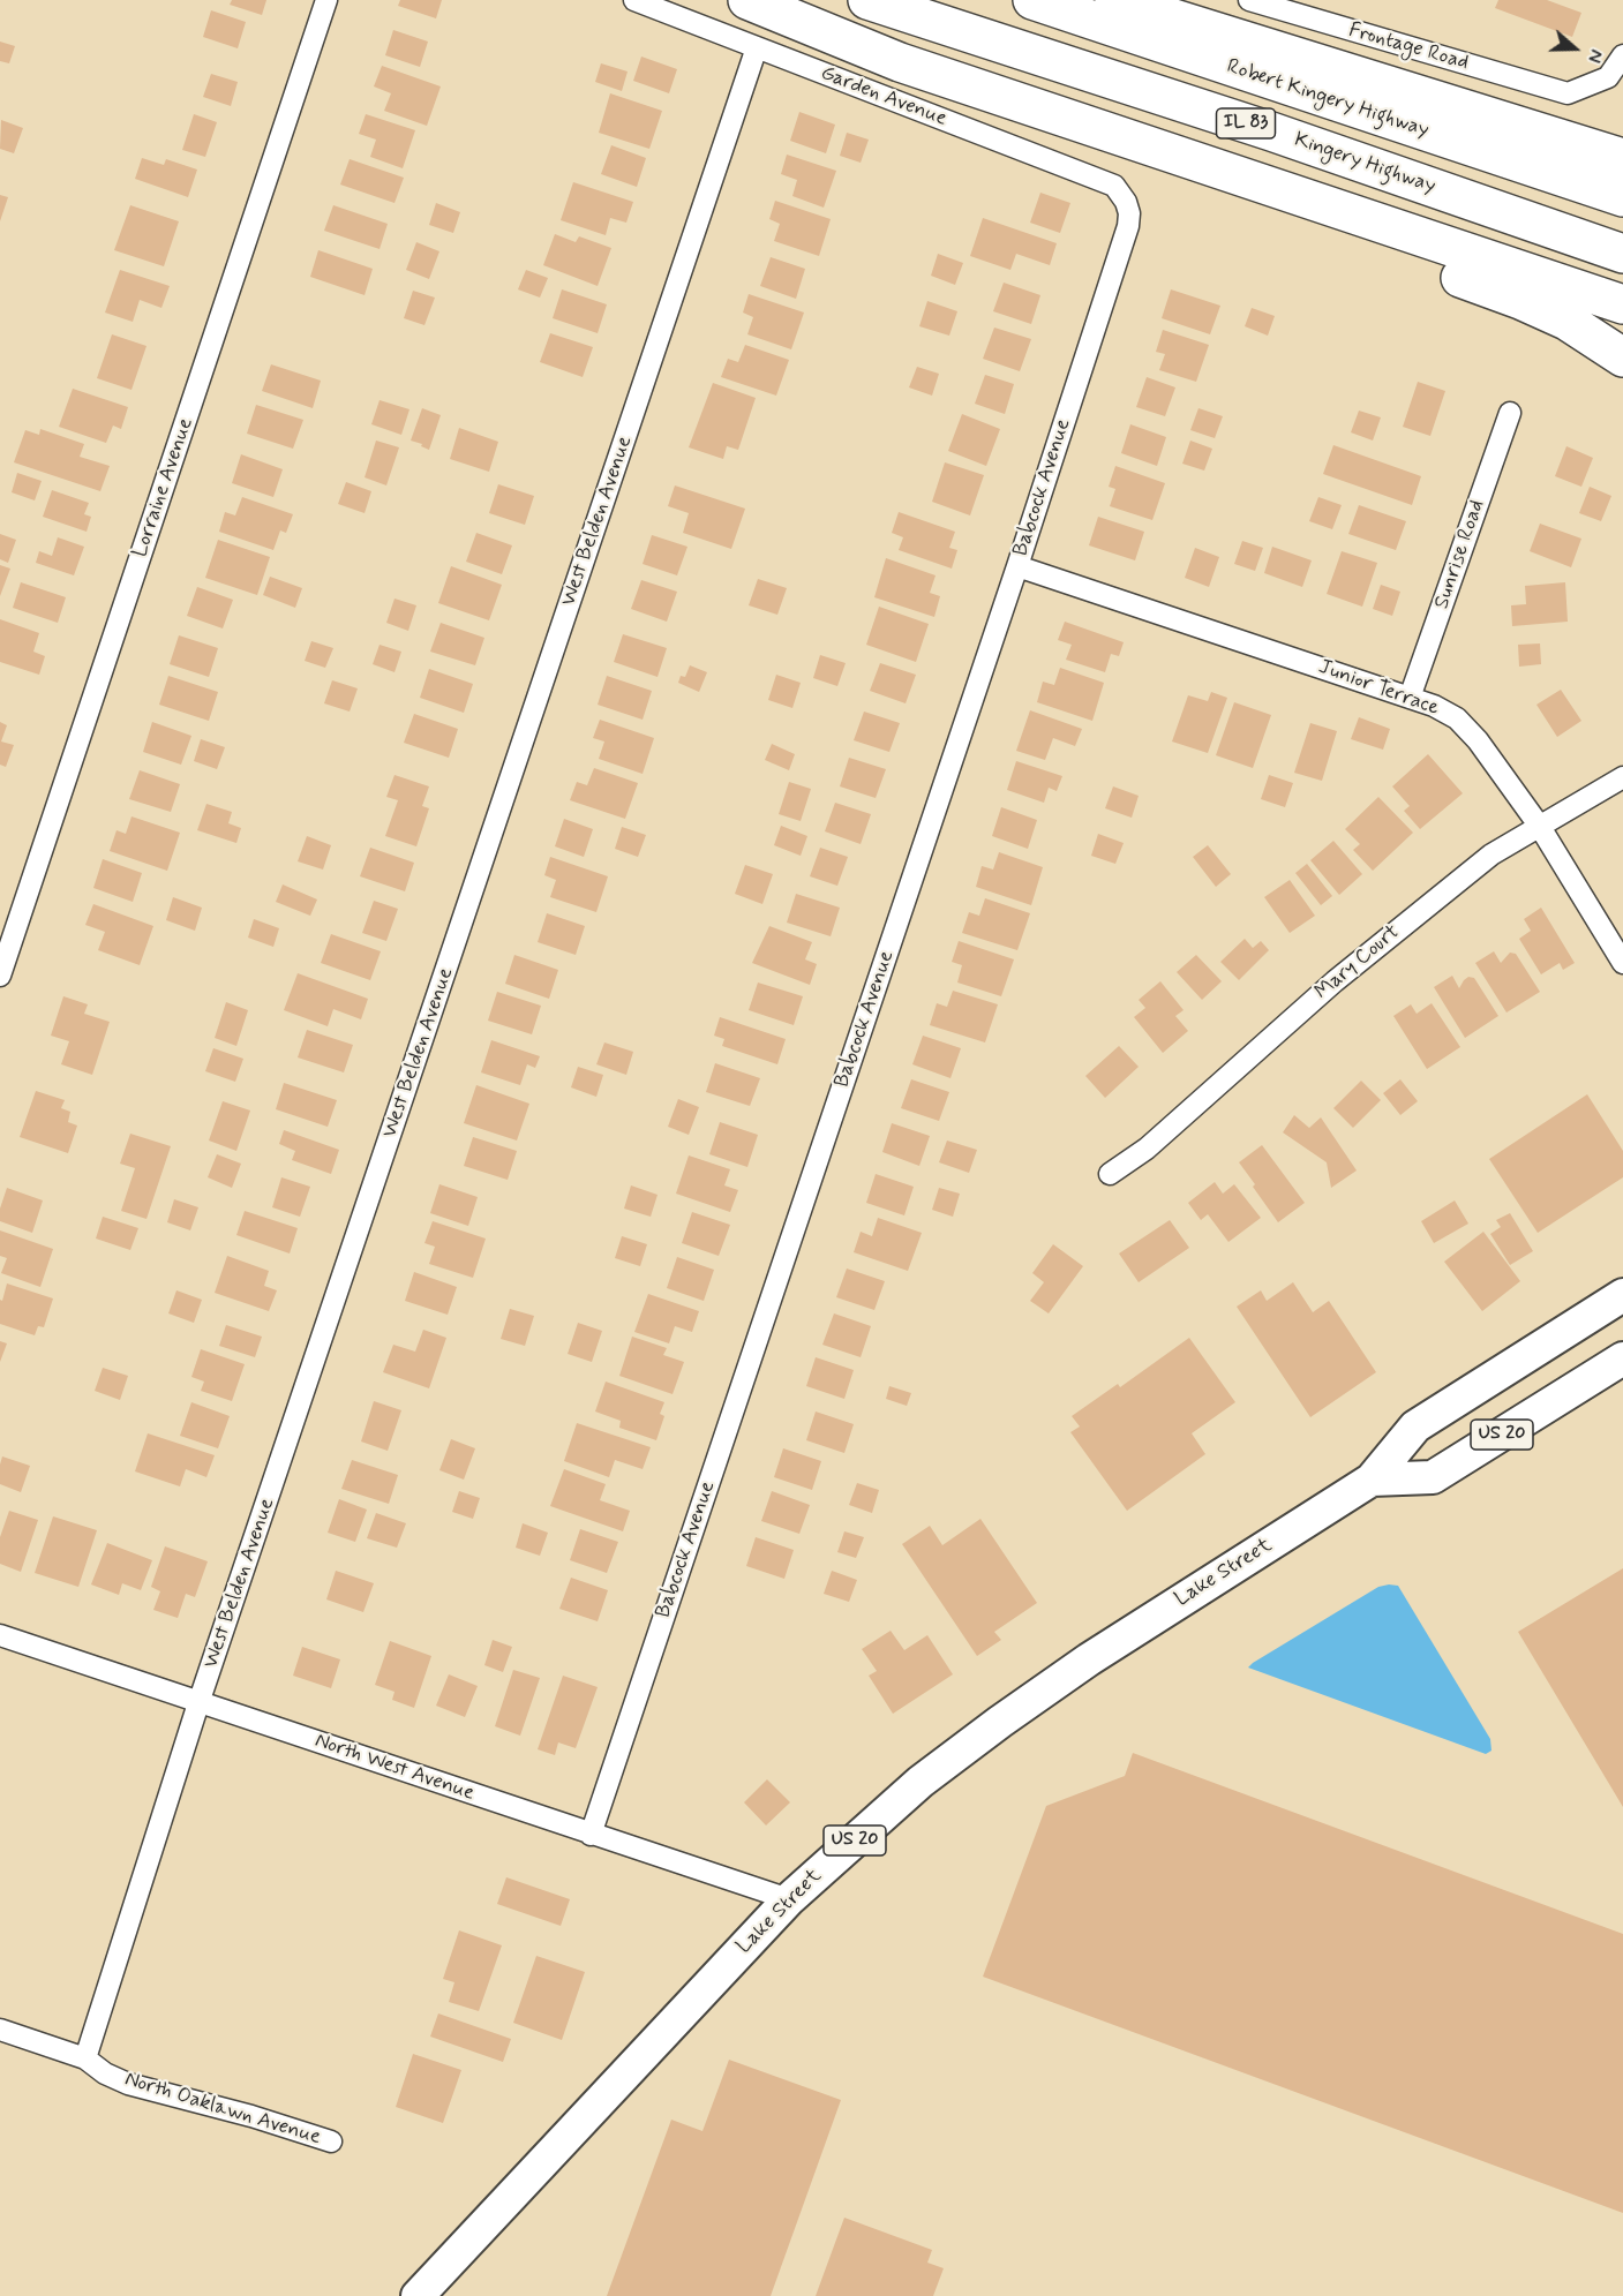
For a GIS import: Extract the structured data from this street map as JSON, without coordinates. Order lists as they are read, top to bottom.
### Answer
{
  "streets": {
    "highway": ["Robert Kingery Highway", "IL 83", "Kingery Highway"],
    "main road": ["US 20", "Lake Street"],
    "street": [
      "Frontage Road",
      "Garden Avenue",
      "Lorraine Avenue",
      "Babcock Avenue",
      "West Belden Avenue",
      "Sunrise Road",
      "Junior Terrace",
      "Mary Court",
      "North West Avenue",
      "North Oaklawn Avenue"
    ]
  },
  "crossings": [
    ["Garden Avenue", "Babcock Avenue"],
    ["Garden Avenue", "West Belden Avenue"],
    ["Babcock Avenue", "Junior Terrace"],
    ["Babcock Avenue", "North West Avenue"],
    ["West Belden Avenue", "North West Avenue"],
    ["West Belden Avenue", "North Oaklawn Avenue"],
    ["Sunrise Road", "Junior Terrace"],
    ["Junior Terrace", "Mary Court"],
    ["US 20", "Lake Street"],
    ["Lake Street", "North West Avenue"]
  ],
  "north": "right"
}
